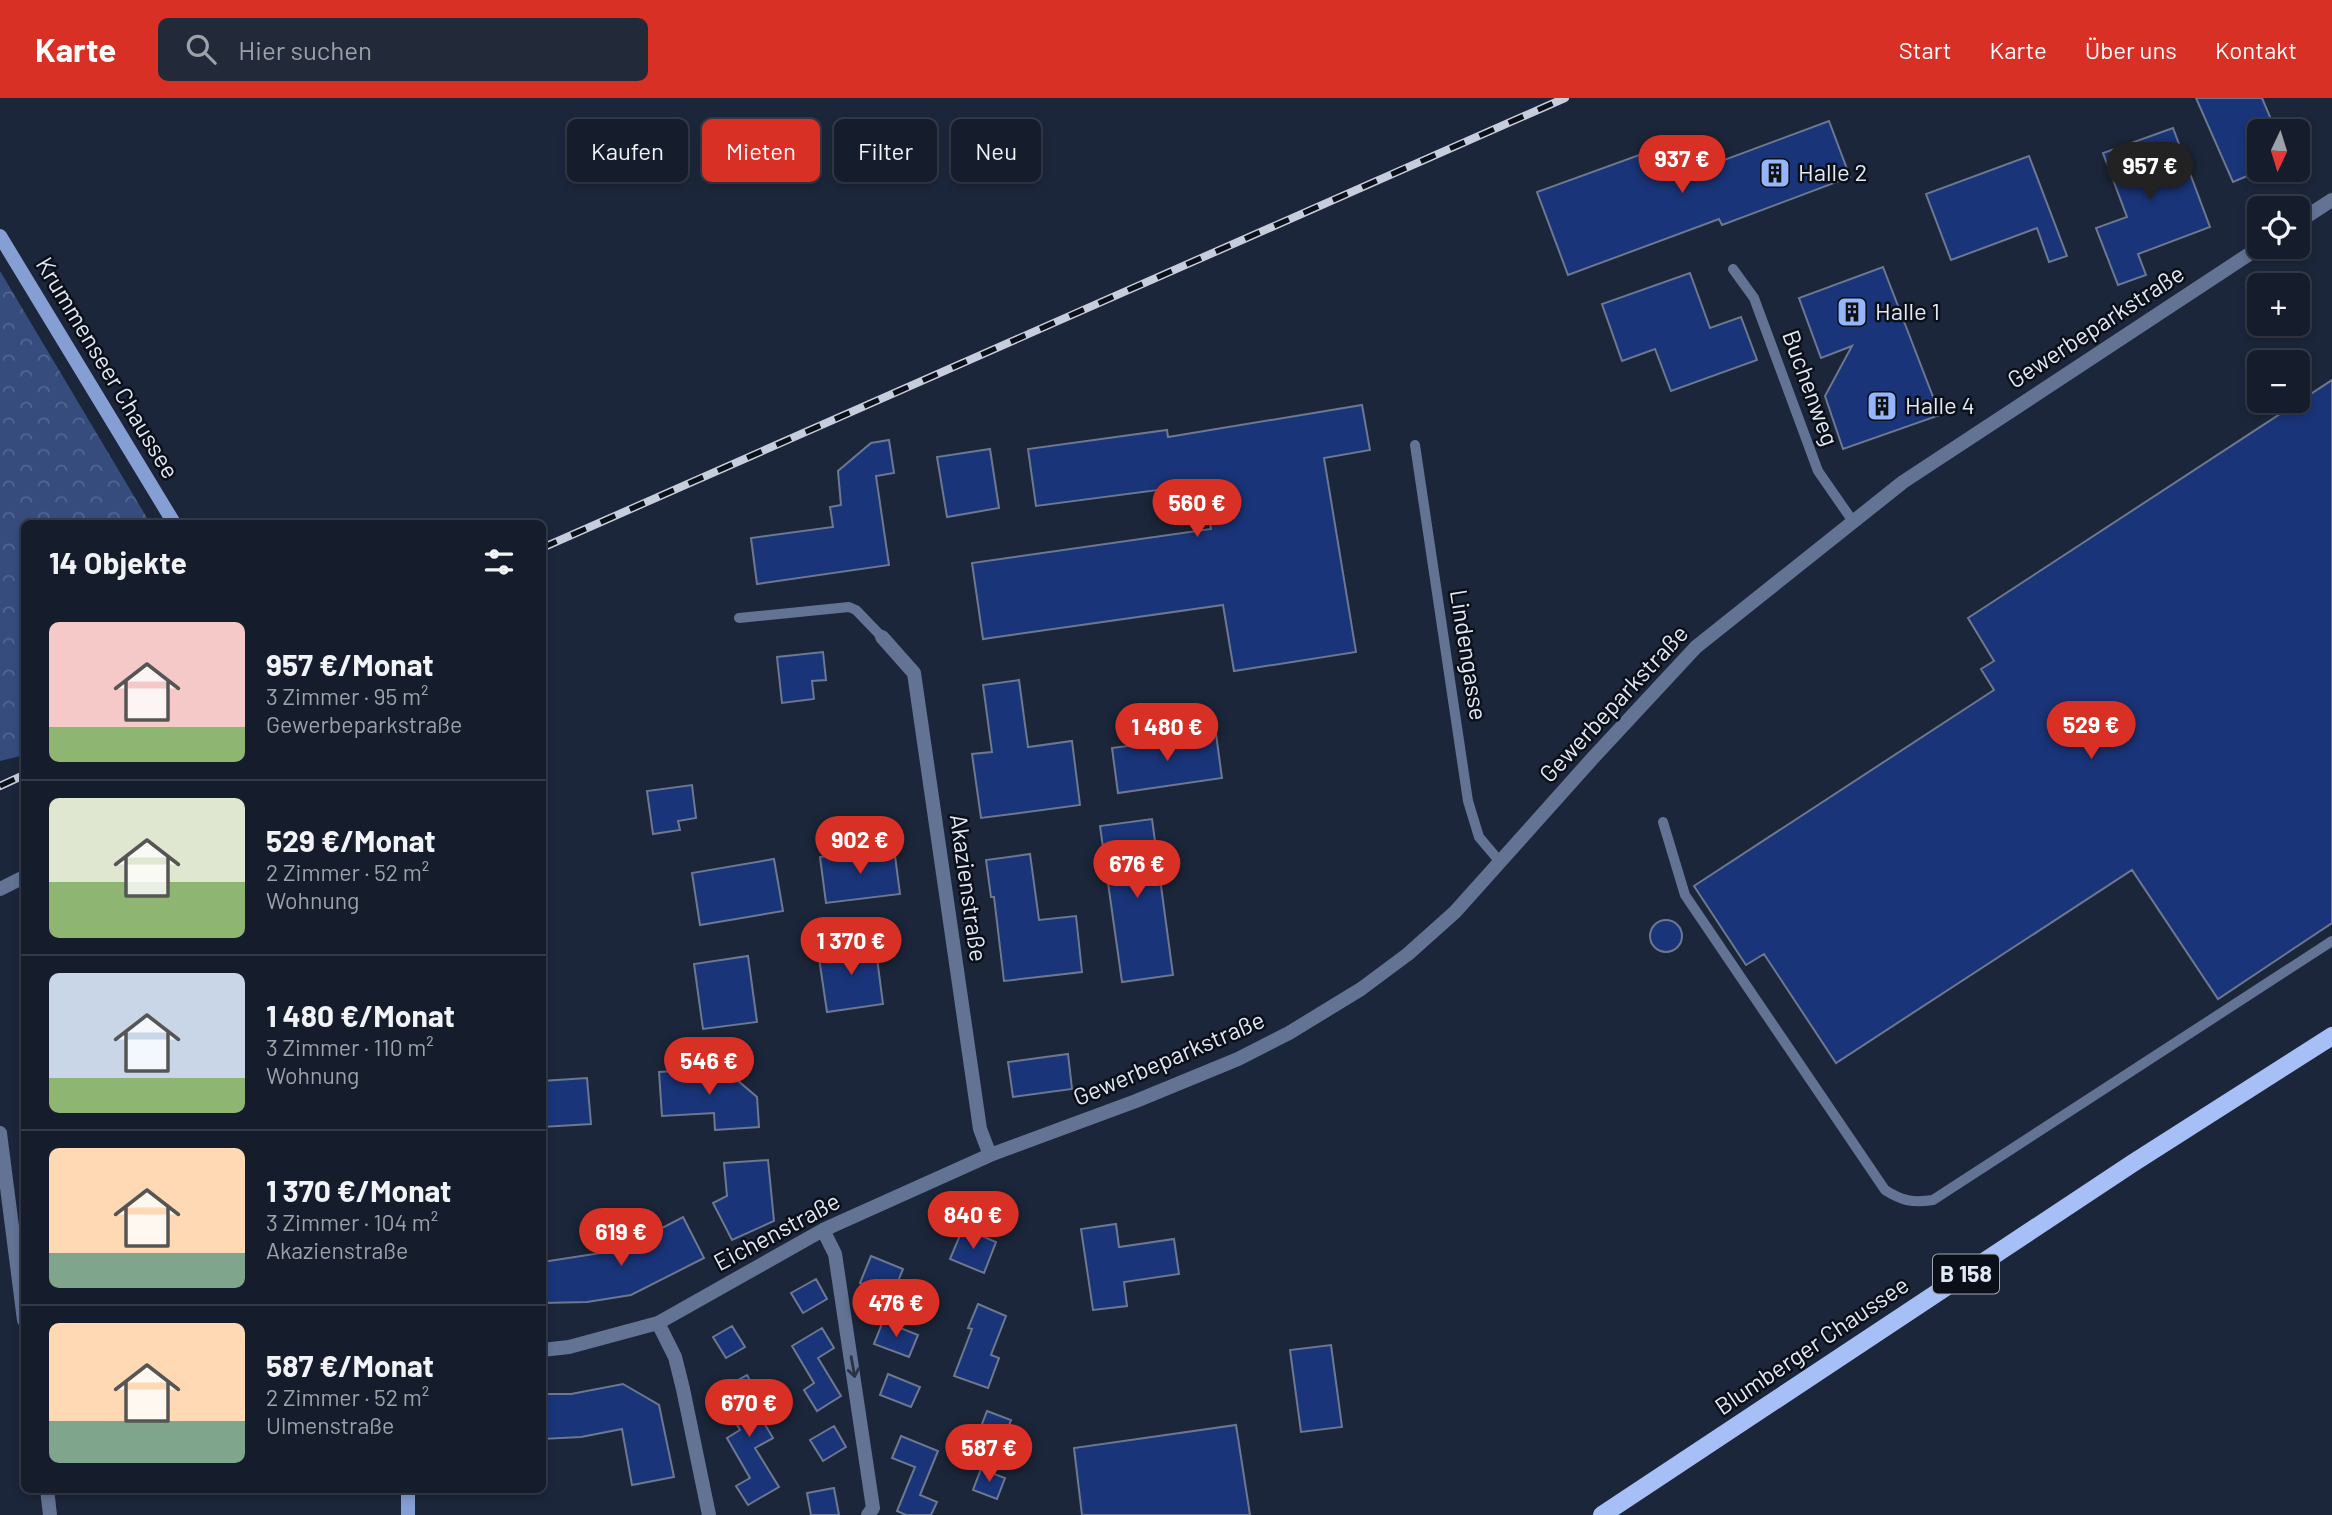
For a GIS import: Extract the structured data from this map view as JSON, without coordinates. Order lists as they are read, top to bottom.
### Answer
{
  "streets": {
    "main road": ["Krummenseer Chaussee", "B 158", "Blumberger Chaussee"],
    "street": ["Gewerbeparkstraße", "Akazienstraße", "Eichenstraße"],
    "lane": ["Buchenweg", "Lindengasse"]
  },
  "crossings": [
    ["Gewerbeparkstraße", "Buchenweg"],
    ["Gewerbeparkstraße", "Lindengasse"],
    ["Gewerbeparkstraße", "Akazienstraße"],
    ["Gewerbeparkstraße", "Eichenstraße"],
    ["Akazienstraße", "Eichenstraße"]
  ],
  "places": {
    "building": ["Halle 2", "Halle 1", "Halle 4"]
  },
  "north": "bottom",
  "page": {
    "header": "Karte",
    "search": "Hier suchen",
    "nav": [
      "Start",
      "Karte",
      "Über uns",
      "Kontakt"
    ],
    "map_buttons": ["+", "−"],
    "chip": [
      "Kaufen",
      "Mieten",
      "Filter",
      "Neu"
    ],
    "price": [
      "937 €",
      "957 €",
      "560 €",
      "529 €",
      "1 480 €",
      "902 €",
      "676 €",
      "1 370 €",
      "546 €",
      "840 €",
      "619 €",
      "476 €",
      "670 €",
      "587 €"
    ],
    "heading": "14 Objekte",
    "list": [
      {
        "name": "957 €/Monat",
        "note": "3 Zimmer · 95 m² · Gewerbeparkstraße"
      },
      {
        "name": "529 €/Monat",
        "note": "2 Zimmer · 52 m² · Wohnung"
      },
      {
        "name": "1 480 €/Monat",
        "note": "3 Zimmer · 110 m² · Wohnung"
      },
      {
        "name": "1 370 €/Monat",
        "note": "3 Zimmer · 104 m² · Akazienstraße"
      },
      {
        "name": "587 €/Monat",
        "note": "2 Zimmer · 52 m² · Ulmenstraße"
      }
    ]
  }
}
